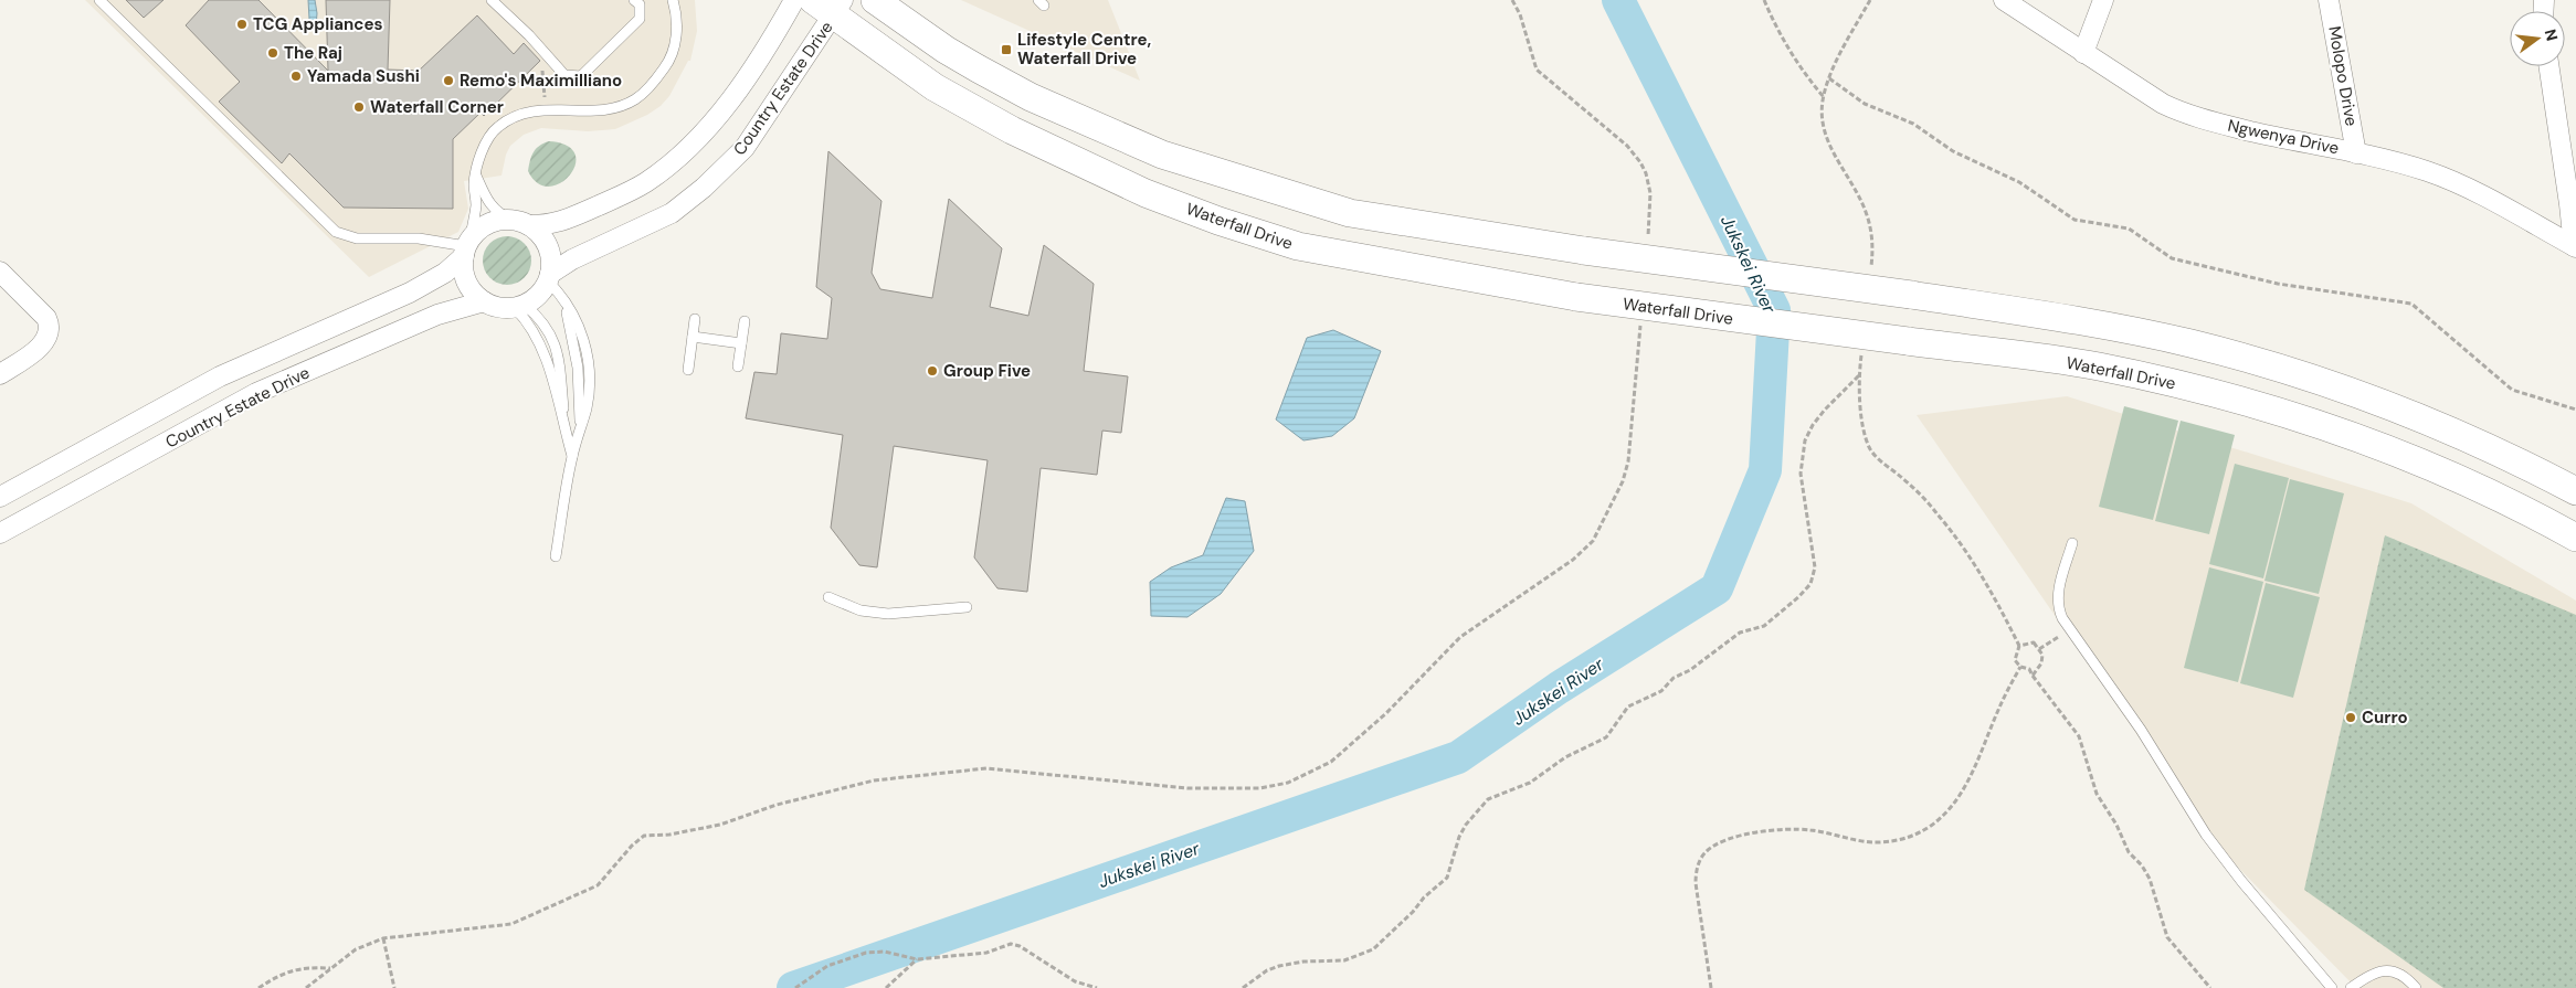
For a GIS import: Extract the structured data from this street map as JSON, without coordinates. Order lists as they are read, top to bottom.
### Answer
{
  "streets": {
    "main road": ["Waterfall Drive"],
    "street": ["Molopo Drive", "Country Estate Drive", "Ngwenya Drive"]
  },
  "crossings": [
    ["Molopo Drive", "Ngwenya Drive"],
    ["Country Estate Drive", "Waterfall Drive"]
  ],
  "water": ["Jukskei River"],
  "places": {
    "other": [
      "TCG Appliances",
      "The Raj",
      "Yamada Sushi",
      "Remo's Maximilliano",
      "Waterfall Corner",
      "Group Five",
      "Curro"
    ],
    "transit": ["Lifestyle Centre, Waterfall Drive"]
  },
  "north": "right"
}
